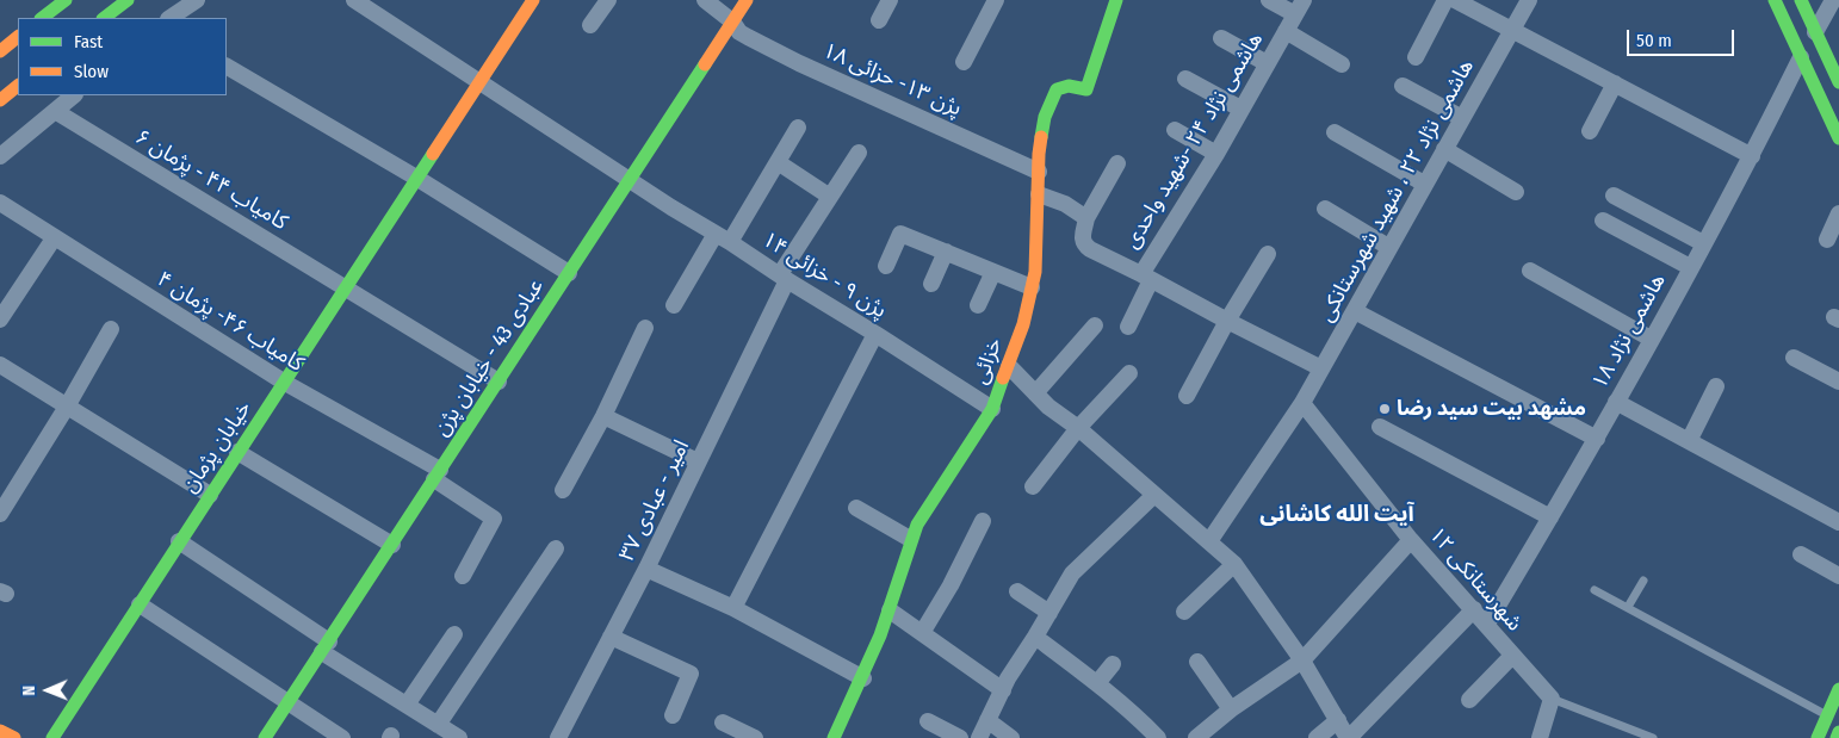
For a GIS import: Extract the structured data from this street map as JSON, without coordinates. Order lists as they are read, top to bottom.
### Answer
{
  "streets": {
    "street": [
      "پژن ۱۳- حزائی ۱۸",
      "هاشمی نژاد ۲۴ -شهید واحدی",
      "کامیاب ۴۴ - پژمان ۶",
      "هاشمی نژاد ۲۲ ، شهید شهرستانکی",
      "پژن ۹ - خزائی ۱۴",
      "کامیاب ۴۶- پژمان ۴",
      "هاشمی نژاد ۱۸",
      "عبادی 43 - خیابان پژن",
      "خزائی",
      "خیابان پژمان",
      "امیر - عبادی ۳۷",
      "شهرستانکی ۱۲"
    ]
  },
  "crossings": [
    ["پژن ۱۳- حزائی ۱۸", "عبادی 43 - خیابان پژن"],
    ["پژن ۱۳- حزائی ۱۸", "خزائی"],
    ["کامیاب ۴۴ - پژمان ۶", "عبادی 43 - خیابان پژن"],
    ["کامیاب ۴۴ - پژمان ۶", "خیابان پژمان"],
    ["هاشمی نژاد ۲۲ ، شهید شهرستانکی", "شهرستانکی ۱۲"],
    ["پژن ۹ - خزائی ۱۴", "عبادی 43 - خیابان پژن"],
    ["پژن ۹ - خزائی ۱۴", "خزائی"],
    ["پژن ۹ - خزائی ۱۴", "خیابان پژمان"],
    ["پژن ۹ - خزائی ۱۴", "امیر - عبادی ۳۷"],
    ["کامیاب ۴۶- پژمان ۴", "عبادی 43 - خیابان پژن"],
    ["کامیاب ۴۶- پژمان ۴", "خیابان پژمان"],
    ["هاشمی نژاد ۱۸", "شهرستانکی ۱۲"]
  ],
  "districts": ["آیت الله کاشانی"],
  "places": ["مشهد بيت سيد رضا"],
  "legend": ["Fast", "Slow"],
  "scale_bar": "50 m",
  "north": "left"
}
